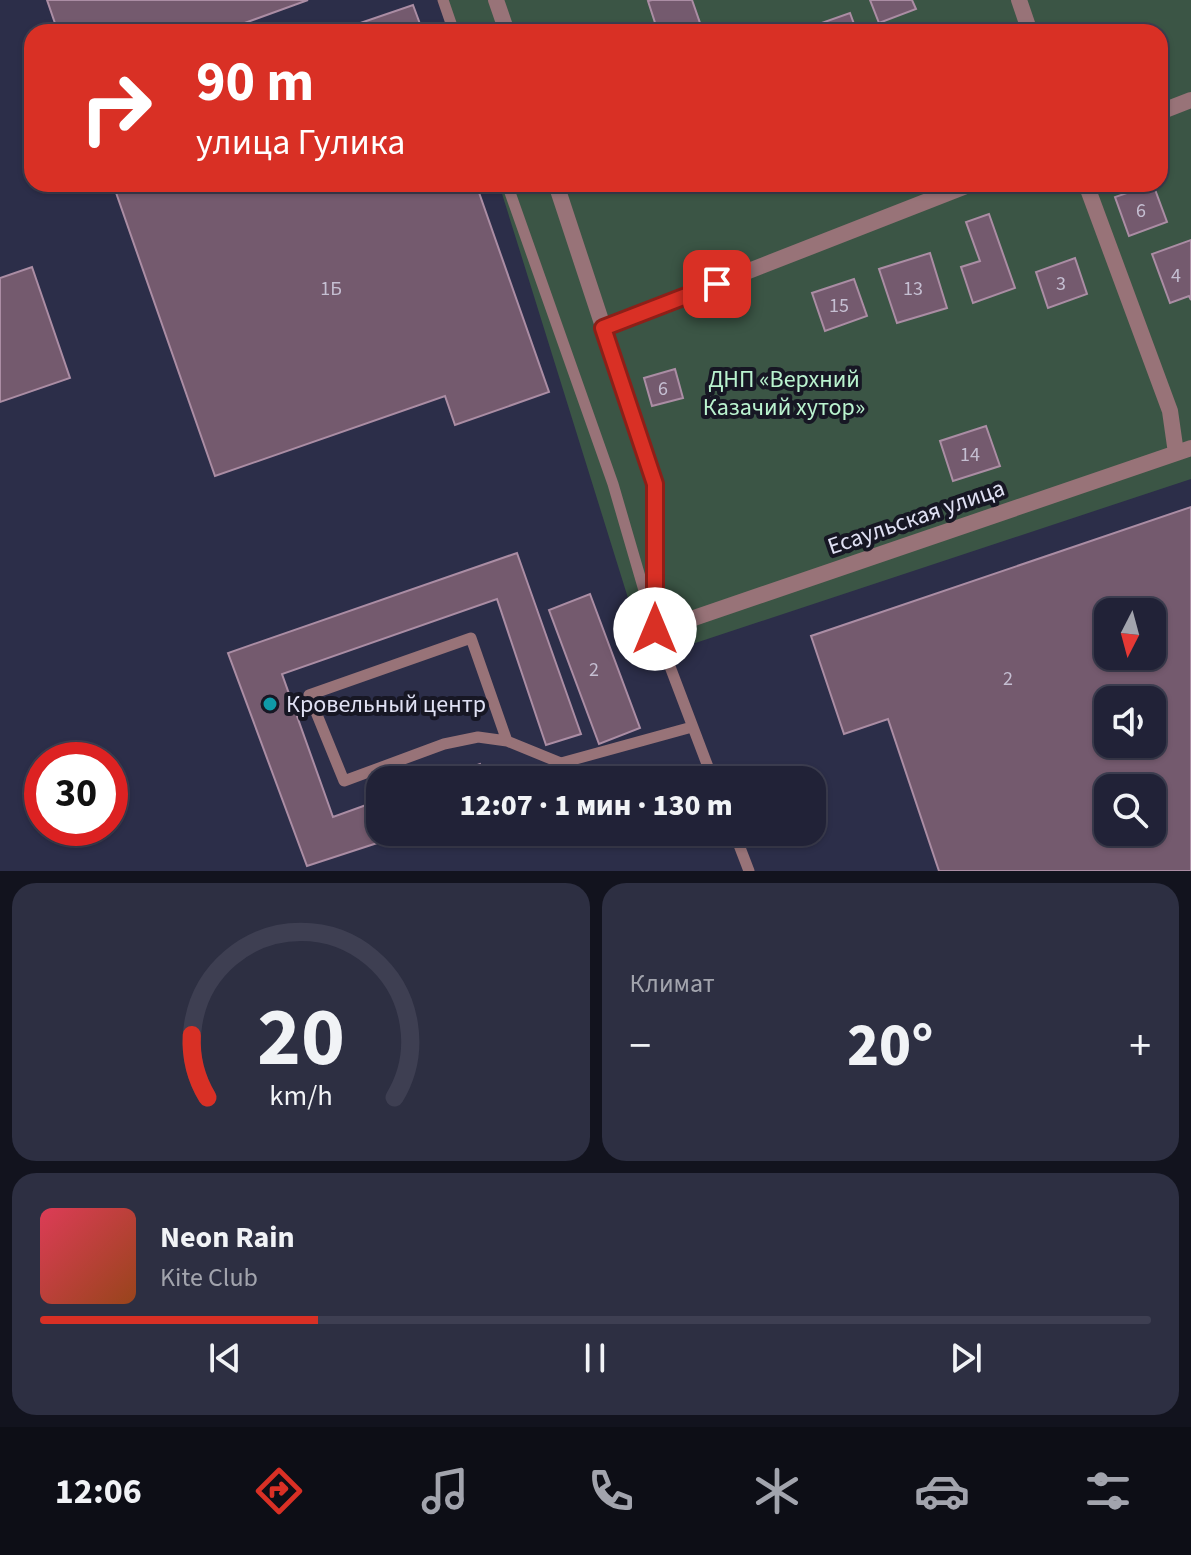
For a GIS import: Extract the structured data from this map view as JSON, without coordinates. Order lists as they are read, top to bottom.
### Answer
{
  "streets": {
    "street": ["Есаульская улица"]
  },
  "parks": ["ДНП «Верхний Казачий хутор»"],
  "places": ["Кровельный центр"],
  "house_numbers": [
    "6",
    "4",
    "3",
    "1Б",
    "13",
    "15",
    "6",
    "14",
    "2",
    "2"
  ],
  "north": "bottom",
  "page": {
    "turn": ["90 m", "улица Гулика"],
    "limit": "30",
    "trip": "12:07 · 1 мин · 130 m",
    "tile": "Климат",
    "heat": ["−", "20°", "+"],
    "song": ["Neon Rain", "Kite Club"],
    "tabs": "12:06",
    "gauge": ["20", "km/h"]
  }
}
